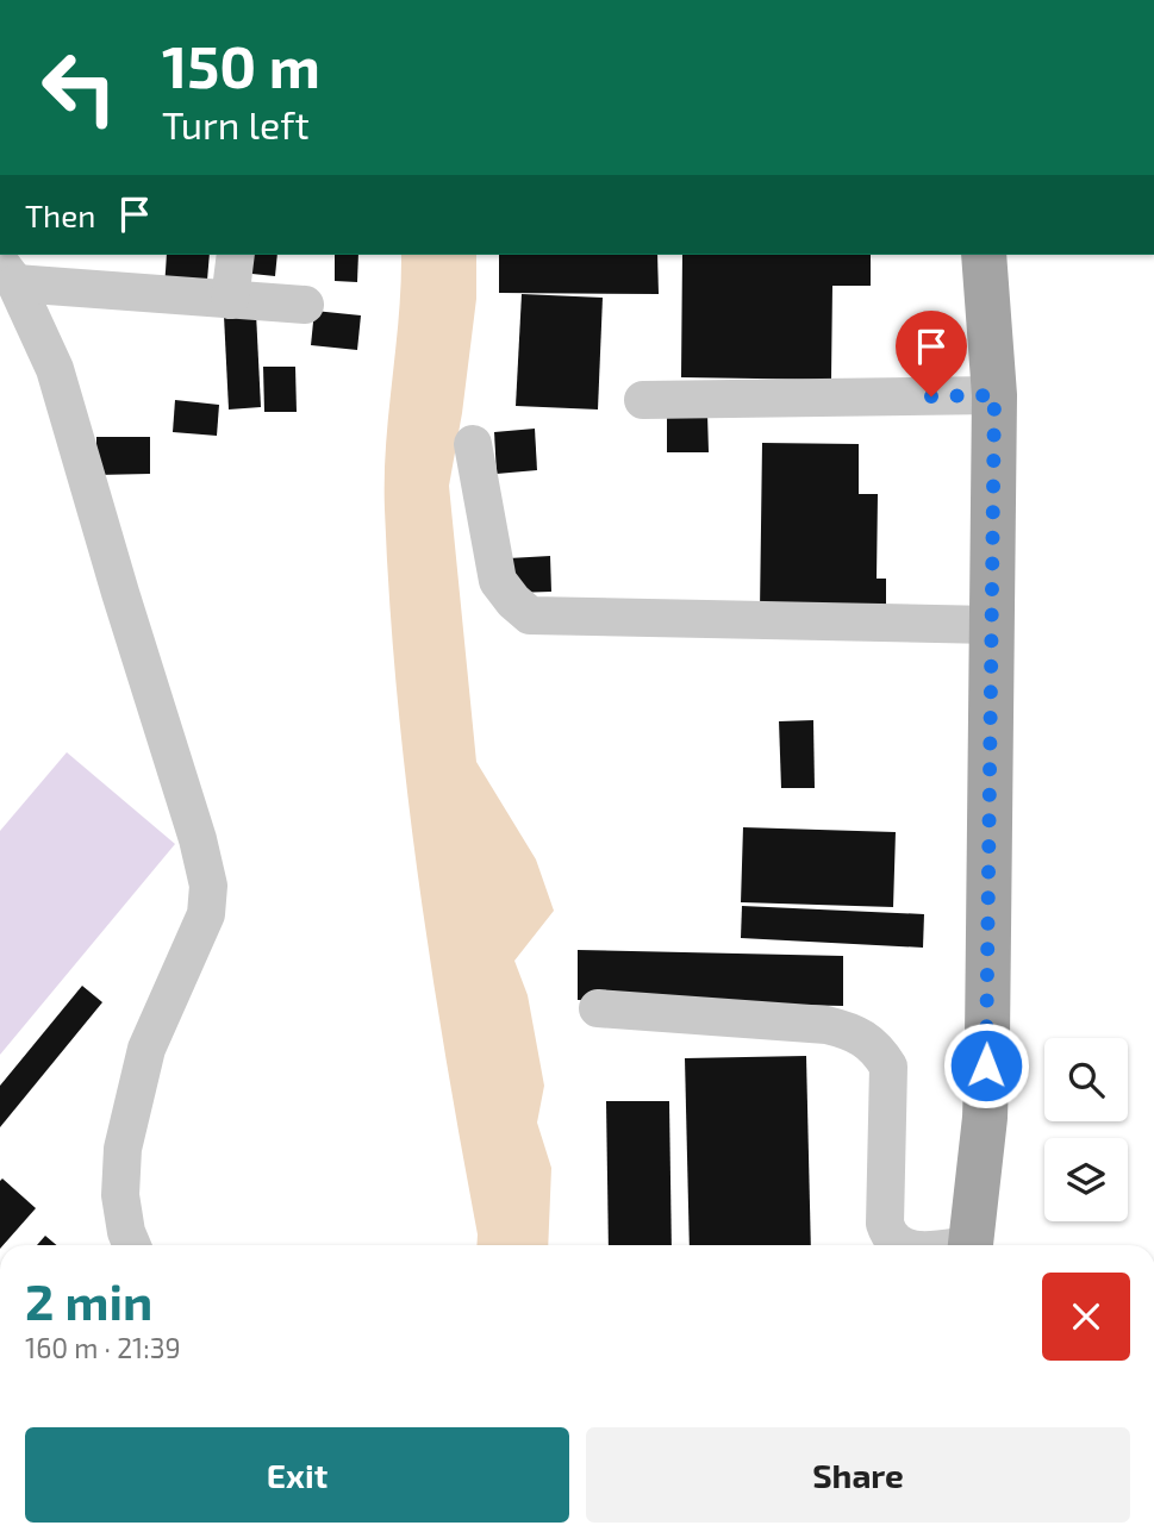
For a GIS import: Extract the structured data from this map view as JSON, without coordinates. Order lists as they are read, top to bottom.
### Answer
{
  "page": {
    "turn": ["150 m", "Turn left"],
    "then": "Then",
    "heading": ["2 min", "160 m · 21:39"],
    "buttons": ["Exit", "Share"]
  }
}
